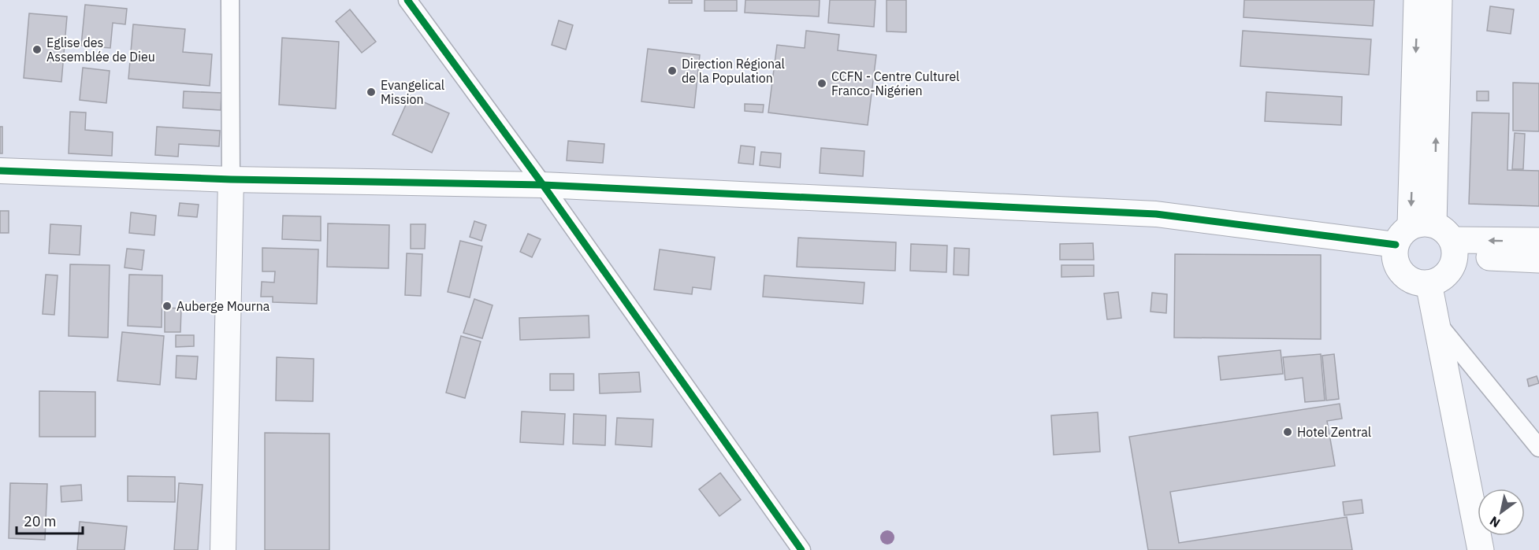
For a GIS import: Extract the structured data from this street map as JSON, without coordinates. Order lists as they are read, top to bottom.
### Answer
{
  "places": [
    "Eglise des Assemblée de Dieu",
    "Direction Régional de la Population",
    "CCFN - Centre Culturel Franco-Nigérien",
    "Evangelical Mission",
    "Auberge Mourna",
    "Hotel Zentral"
  ],
  "scale_bar": "20 m",
  "north": "bottom left"
}
